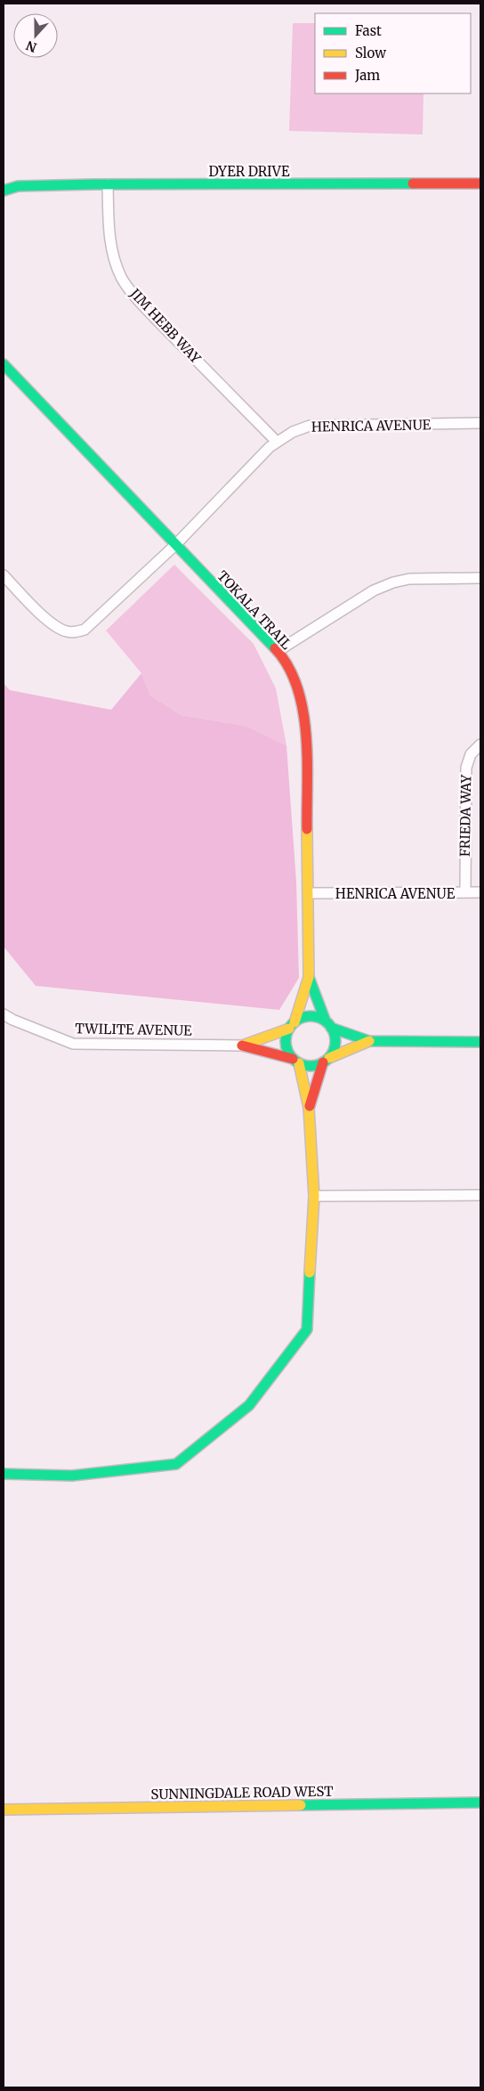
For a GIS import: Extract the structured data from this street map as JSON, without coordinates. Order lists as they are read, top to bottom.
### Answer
{
  "streets": {
    "street": [
      "DYER DRIVE",
      "JIM HEBB WAY",
      "HENRICA AVENUE",
      "TOKALA TRAIL",
      "FRIEDA WAY",
      "TWILITE AVENUE",
      "SUNNINGDALE ROAD WEST"
    ]
  },
  "crossings": [
    ["DYER DRIVE", "JIM HEBB WAY"],
    ["JIM HEBB WAY", "HENRICA AVENUE"],
    ["HENRICA AVENUE", "TOKALA TRAIL"],
    ["HENRICA AVENUE", "FRIEDA WAY"],
    ["TOKALA TRAIL", "TWILITE AVENUE"]
  ],
  "legend": ["Fast", "Slow", "Jam"],
  "north": "bottom"
}
